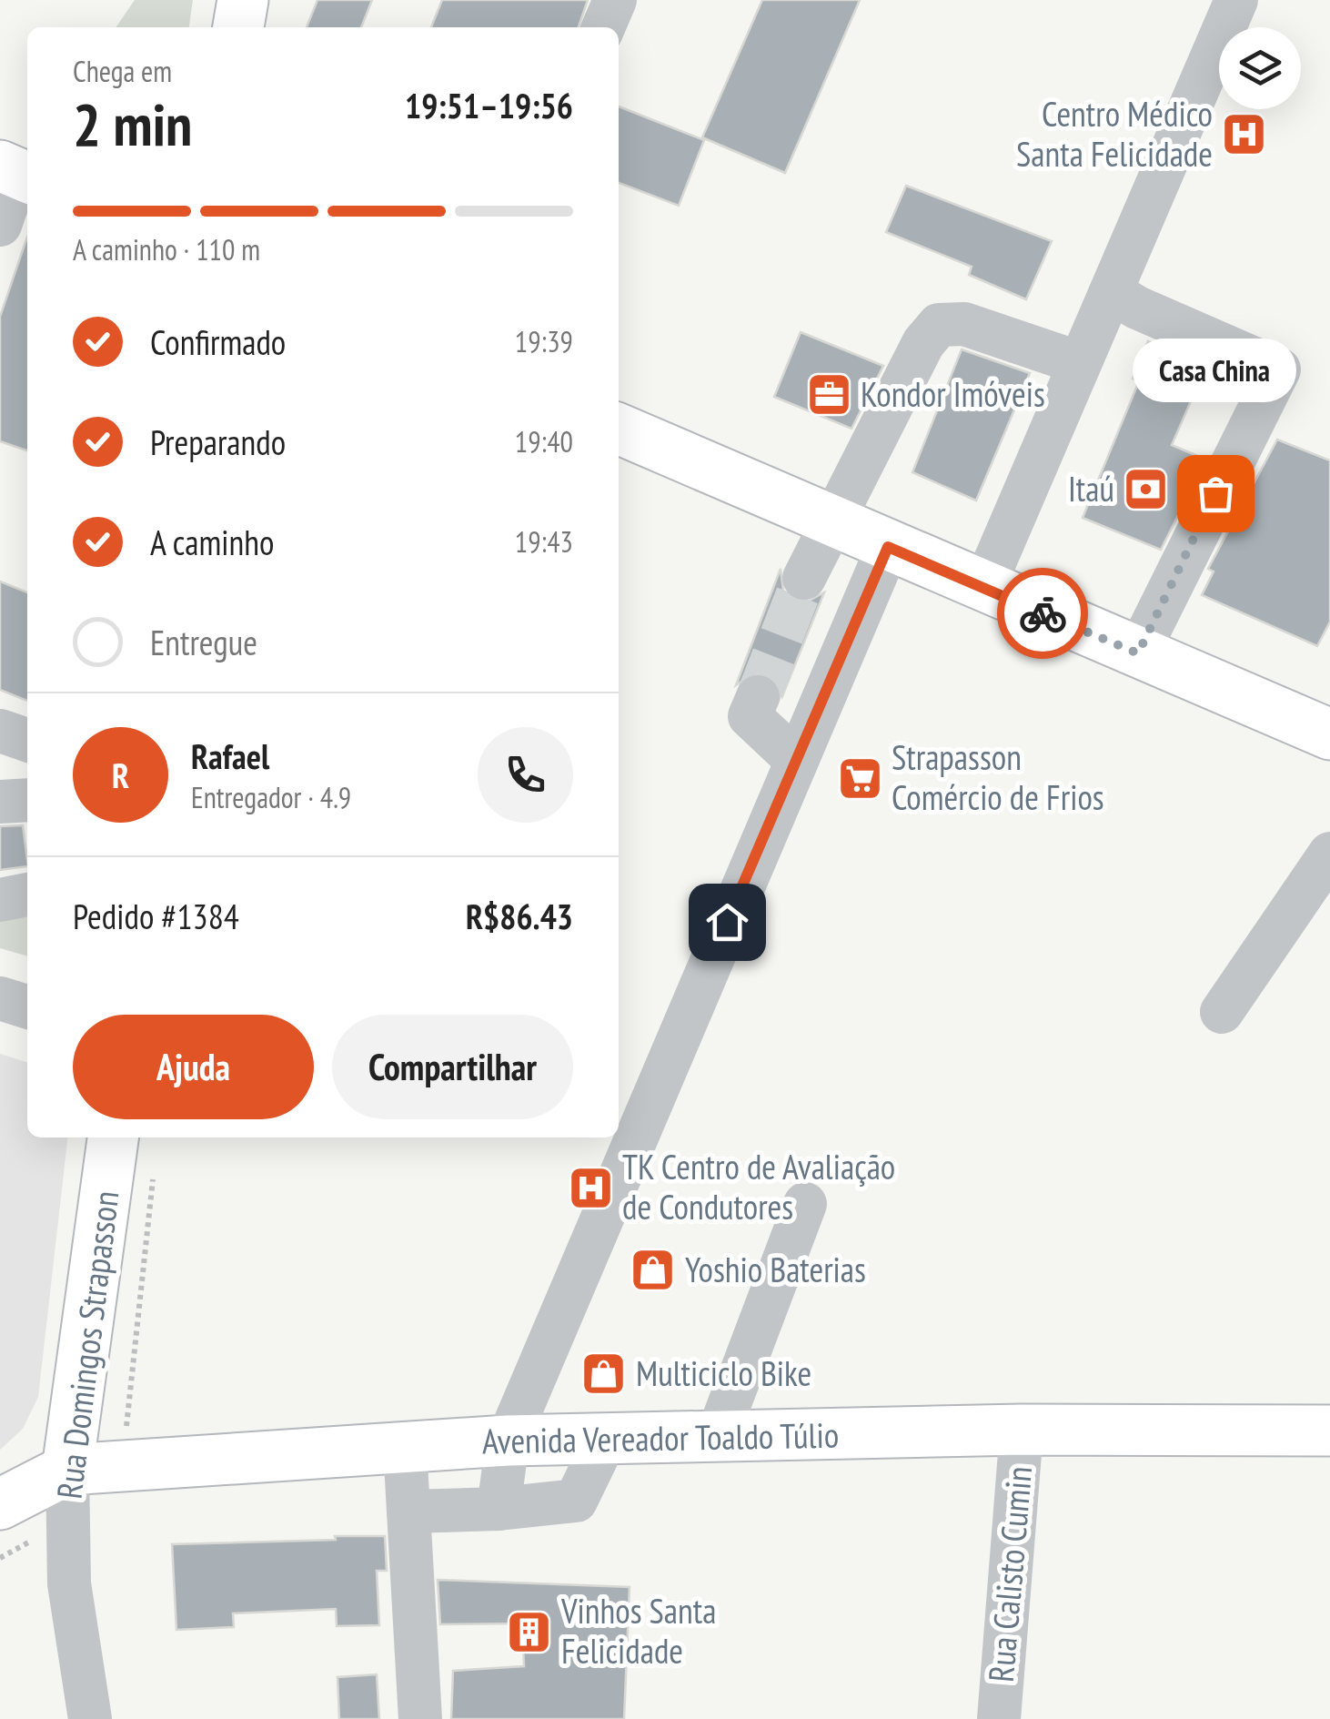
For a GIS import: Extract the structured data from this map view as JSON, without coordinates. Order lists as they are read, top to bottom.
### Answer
{
  "streets": {
    "main road": ["Rua Domingos Strapasson", "Avenida Vereador Toaldo Túlio"],
    "street": ["Rua Calisto Cumin"]
  },
  "crossings": [
    ["Rua Domingos Strapasson", "Avenida Vereador Toaldo Túlio"],
    ["Avenida Vereador Toaldo Túlio", "Rua Calisto Cumin"]
  ],
  "places": {
    "hospital": ["Centro Médico Santa Felicidade", "TK Centro de Avaliação de Condutores"],
    "office": ["Kondor Imóveis"],
    "bank": ["Itaú"],
    "other": ["Casa China"],
    "supermarket": ["Strapasson Comércio de Frios"],
    "shop": ["Yoshio Baterias", "Multiciclo Bike"],
    "building": ["Vinhos Santa Felicidade"]
  },
  "page": {
    "heading": ["2 min", "Chega em", "19:51–19:56"],
    "panel": [
      "Rafael",
      "Entregador · 4.9",
      "Pedido #1384",
      "R$86.43"
    ],
    "bar": "A caminho · 110 m",
    "list": [
      ["Confirmado", "19:39"],
      ["Preparando", "19:40"],
      ["A caminho", "19:43"],
      "Entregue"
    ],
    "bubble": "Casa China",
    "round": "R",
    "buttons": ["Ajuda", "Compartilhar"]
  }
}
